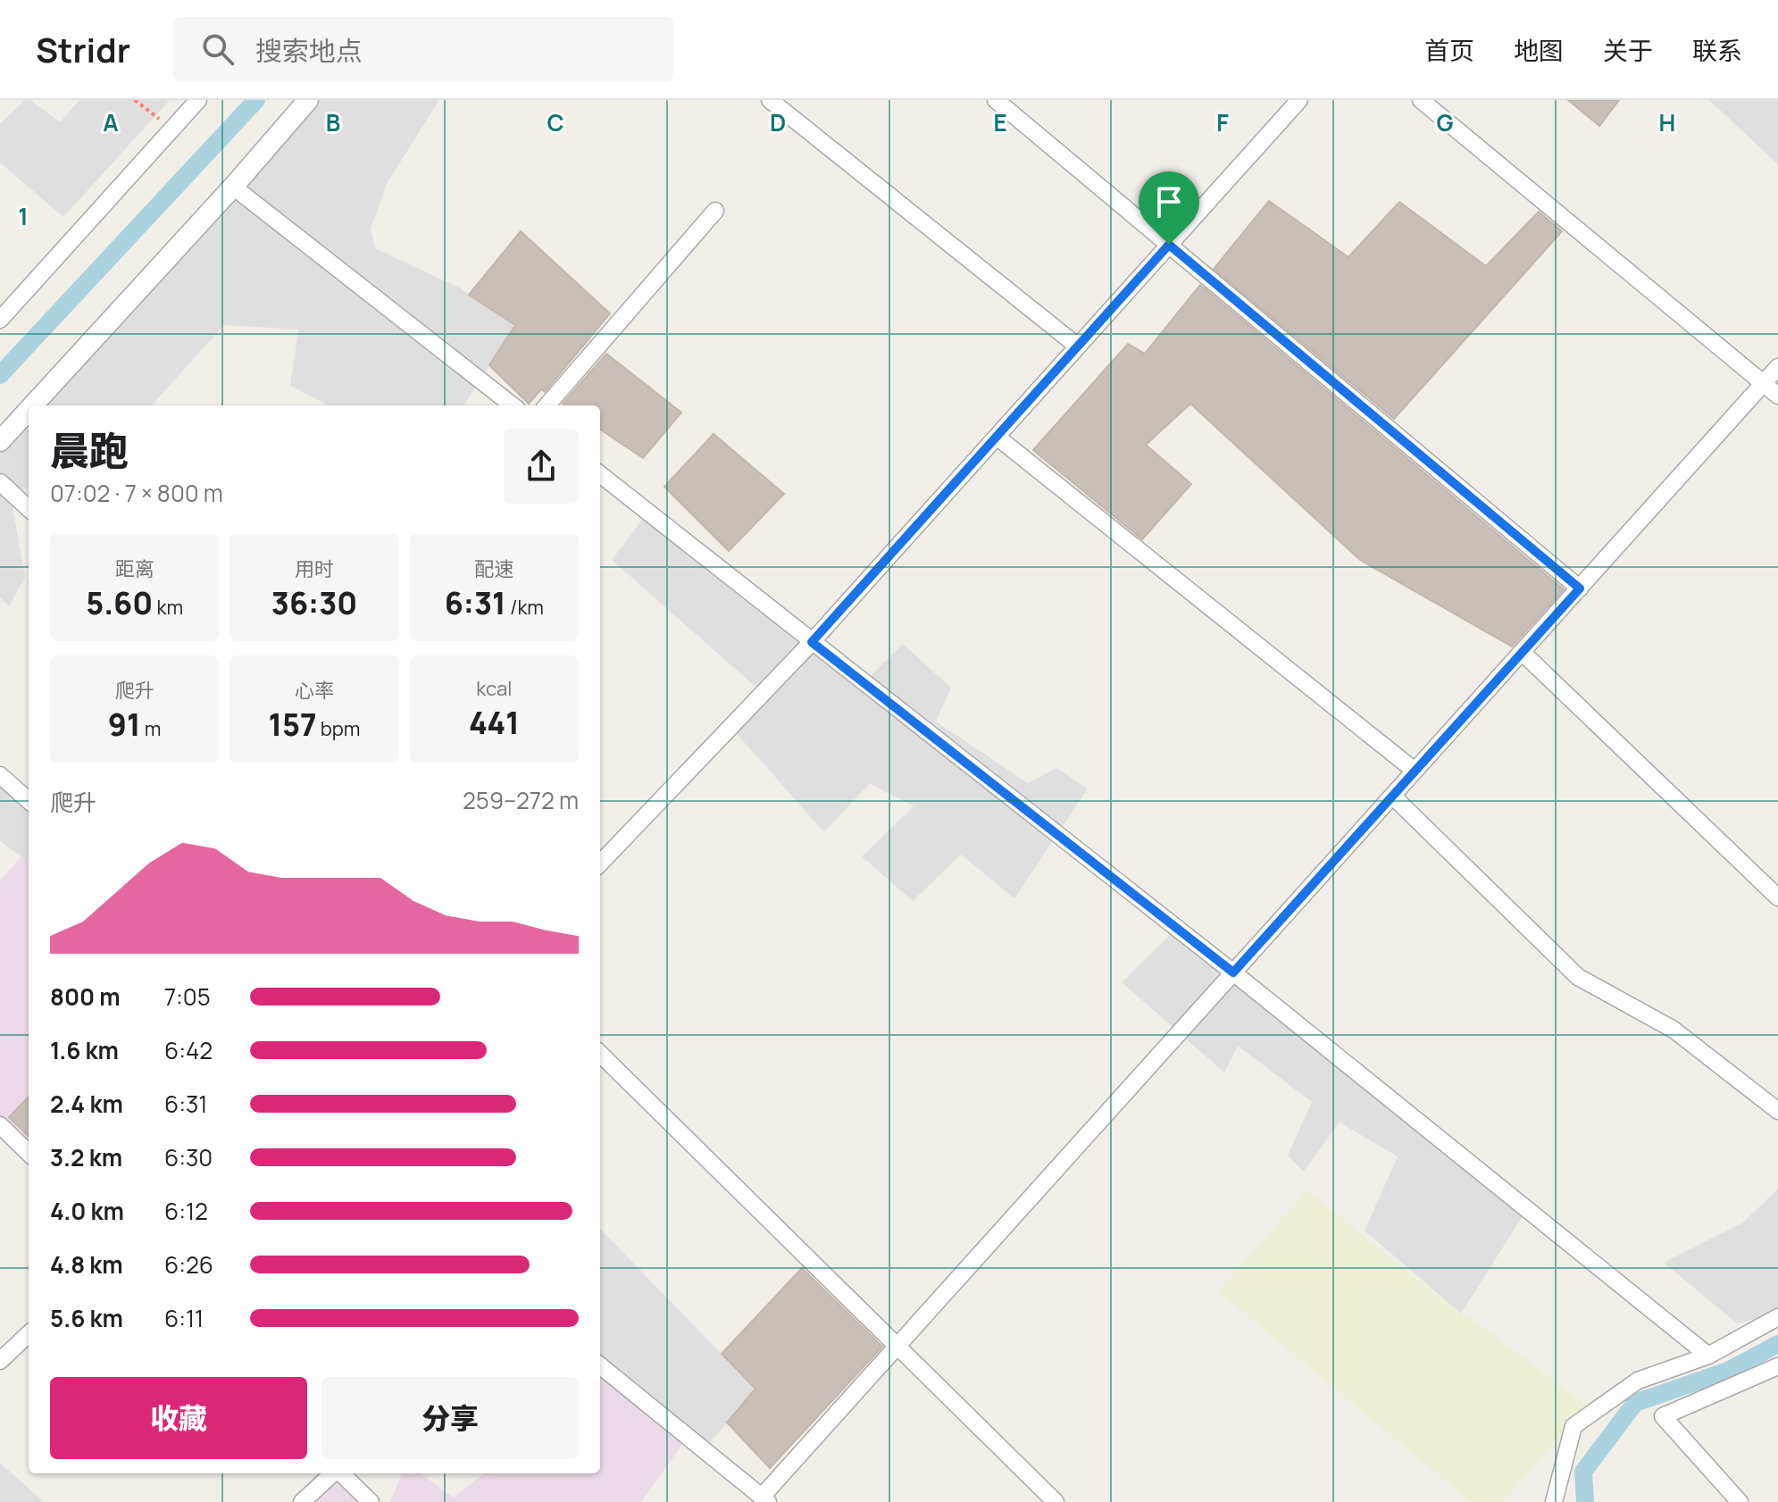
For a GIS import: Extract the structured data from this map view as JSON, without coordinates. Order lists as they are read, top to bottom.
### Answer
{
  "page": {
    "header": "Stridr",
    "search": "搜索地点",
    "nav": [
      "首页",
      "地图",
      "关于",
      "联系"
    ],
    "heading": ["晨跑", "07:02 · 7 × 800 m"],
    "stats": [
      ["距离", "5.60 km"],
      ["用时", "36:30"],
      ["配速", "6:31 /km"],
      ["爬升", "91 m"],
      ["心率", "157 bpm"],
      ["kcal", "441"]
    ],
    "chart": ["爬升", "259–272 m"],
    "list": [
      {
        "name": "800 m",
        "note": "7:05"
      },
      {
        "name": "1.6 km",
        "note": "6:42"
      },
      {
        "name": "2.4 km",
        "note": "6:31"
      },
      {
        "name": "3.2 km",
        "note": "6:30"
      },
      {
        "name": "4.0 km",
        "note": "6:12"
      },
      {
        "name": "4.8 km",
        "note": "6:26"
      },
      {
        "name": "5.6 km",
        "note": "6:11"
      }
    ],
    "buttons": ["收藏", "分享"]
  },
  "grid": {
    "columns": [
      "A",
      "B",
      "C",
      "D",
      "E",
      "F",
      "G",
      "H"
    ],
    "rows": ["1"]
  }
}
